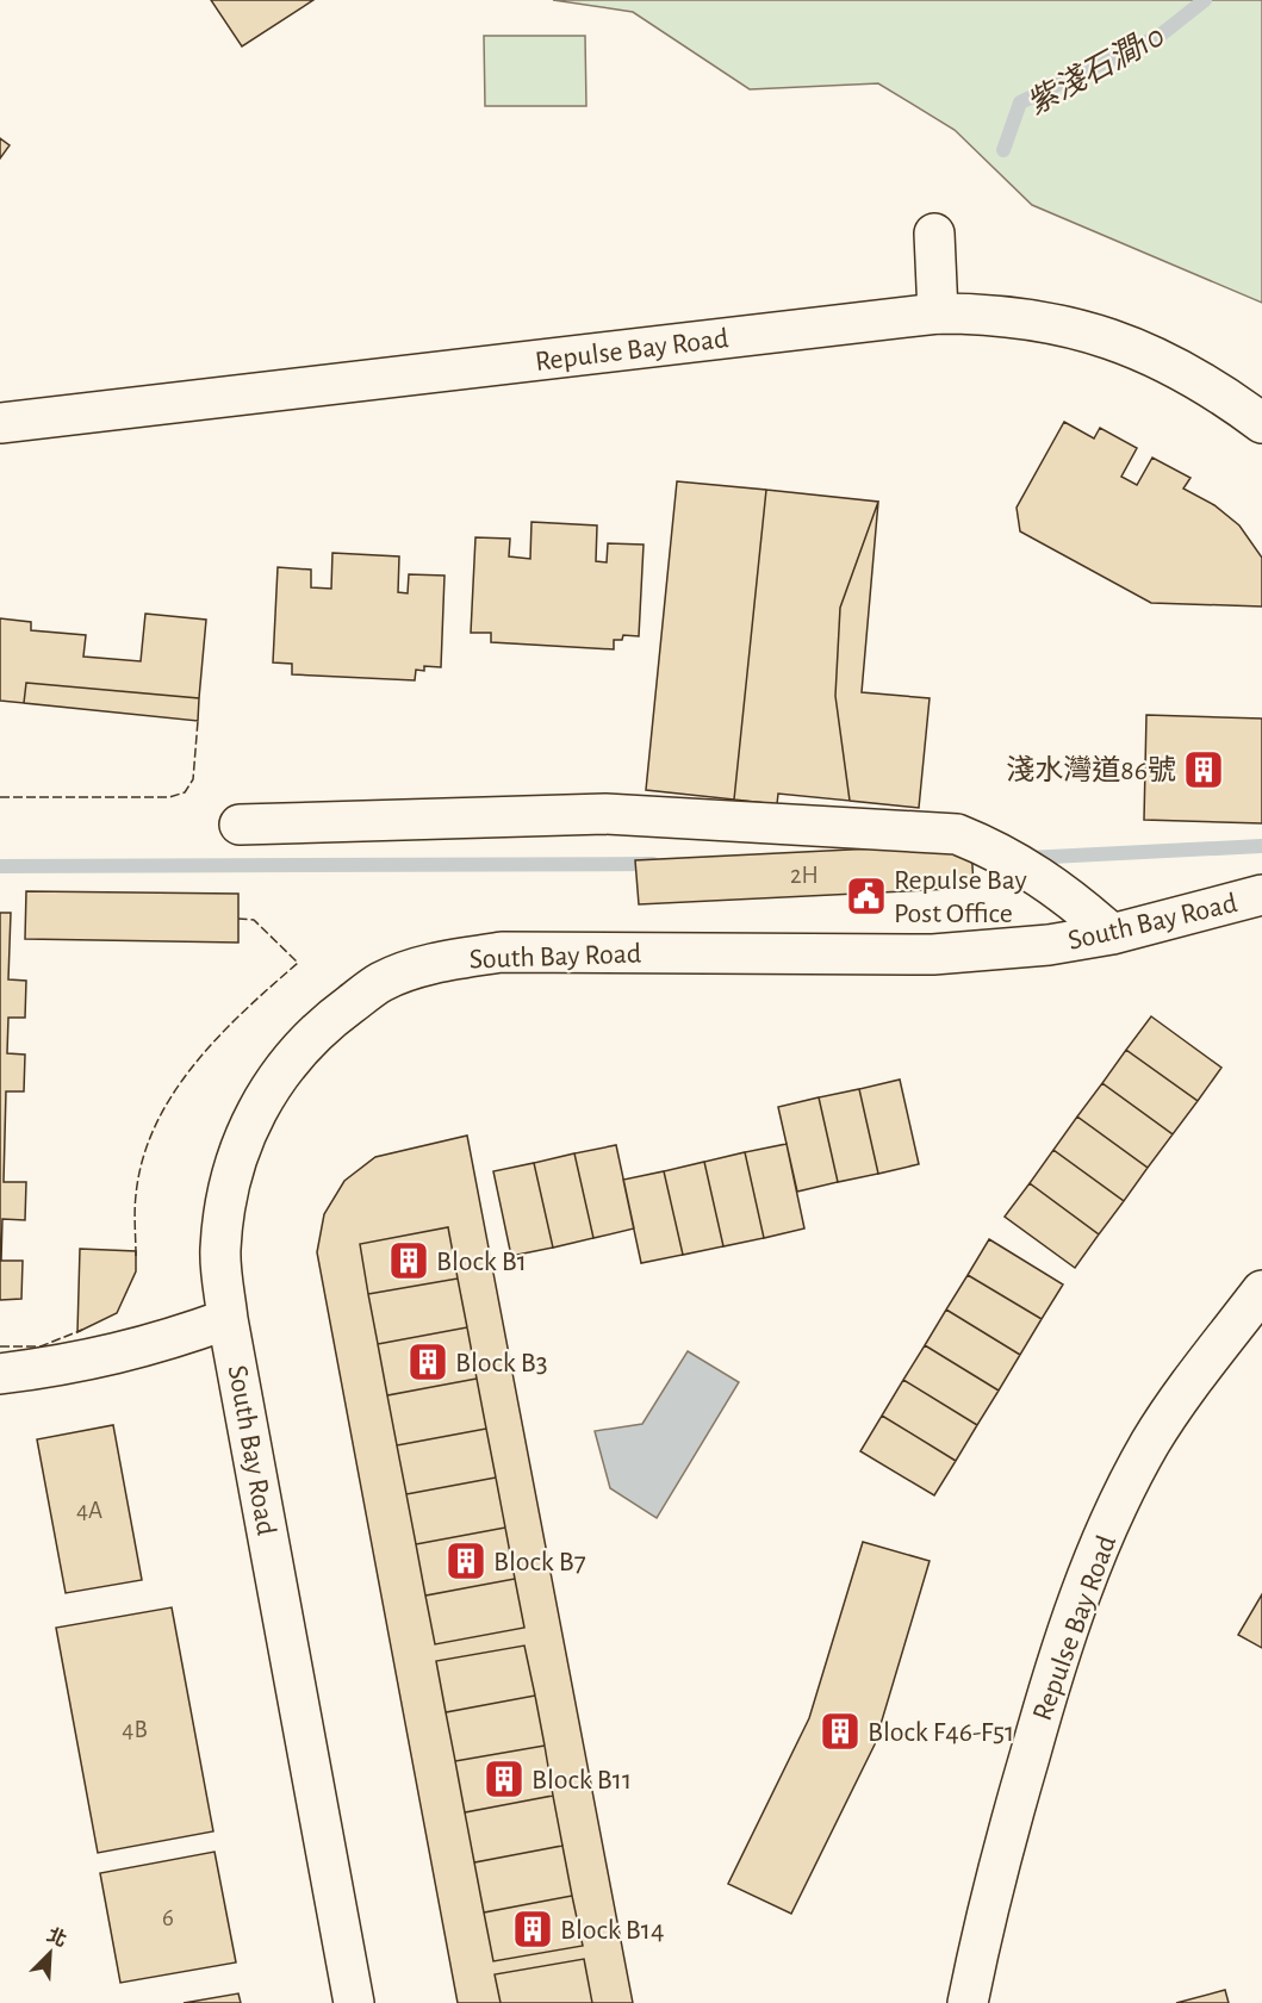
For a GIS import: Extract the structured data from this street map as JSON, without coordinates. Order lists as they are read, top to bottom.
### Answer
{
  "streets": {
    "street": ["Repulse Bay Road", "South Bay Road"]
  },
  "water": ["紫淺石澗10"],
  "places": {
    "building": [
      "淺水灣道86號",
      "Block B1",
      "Block B3",
      "Block B7",
      "Block F46-F51",
      "Block B11",
      "Block B14"
    ],
    "public building": ["Repulse Bay Post Office"]
  },
  "house_numbers": [
    "2H",
    "4A",
    "4B",
    "6"
  ],
  "north": "top right"
}
